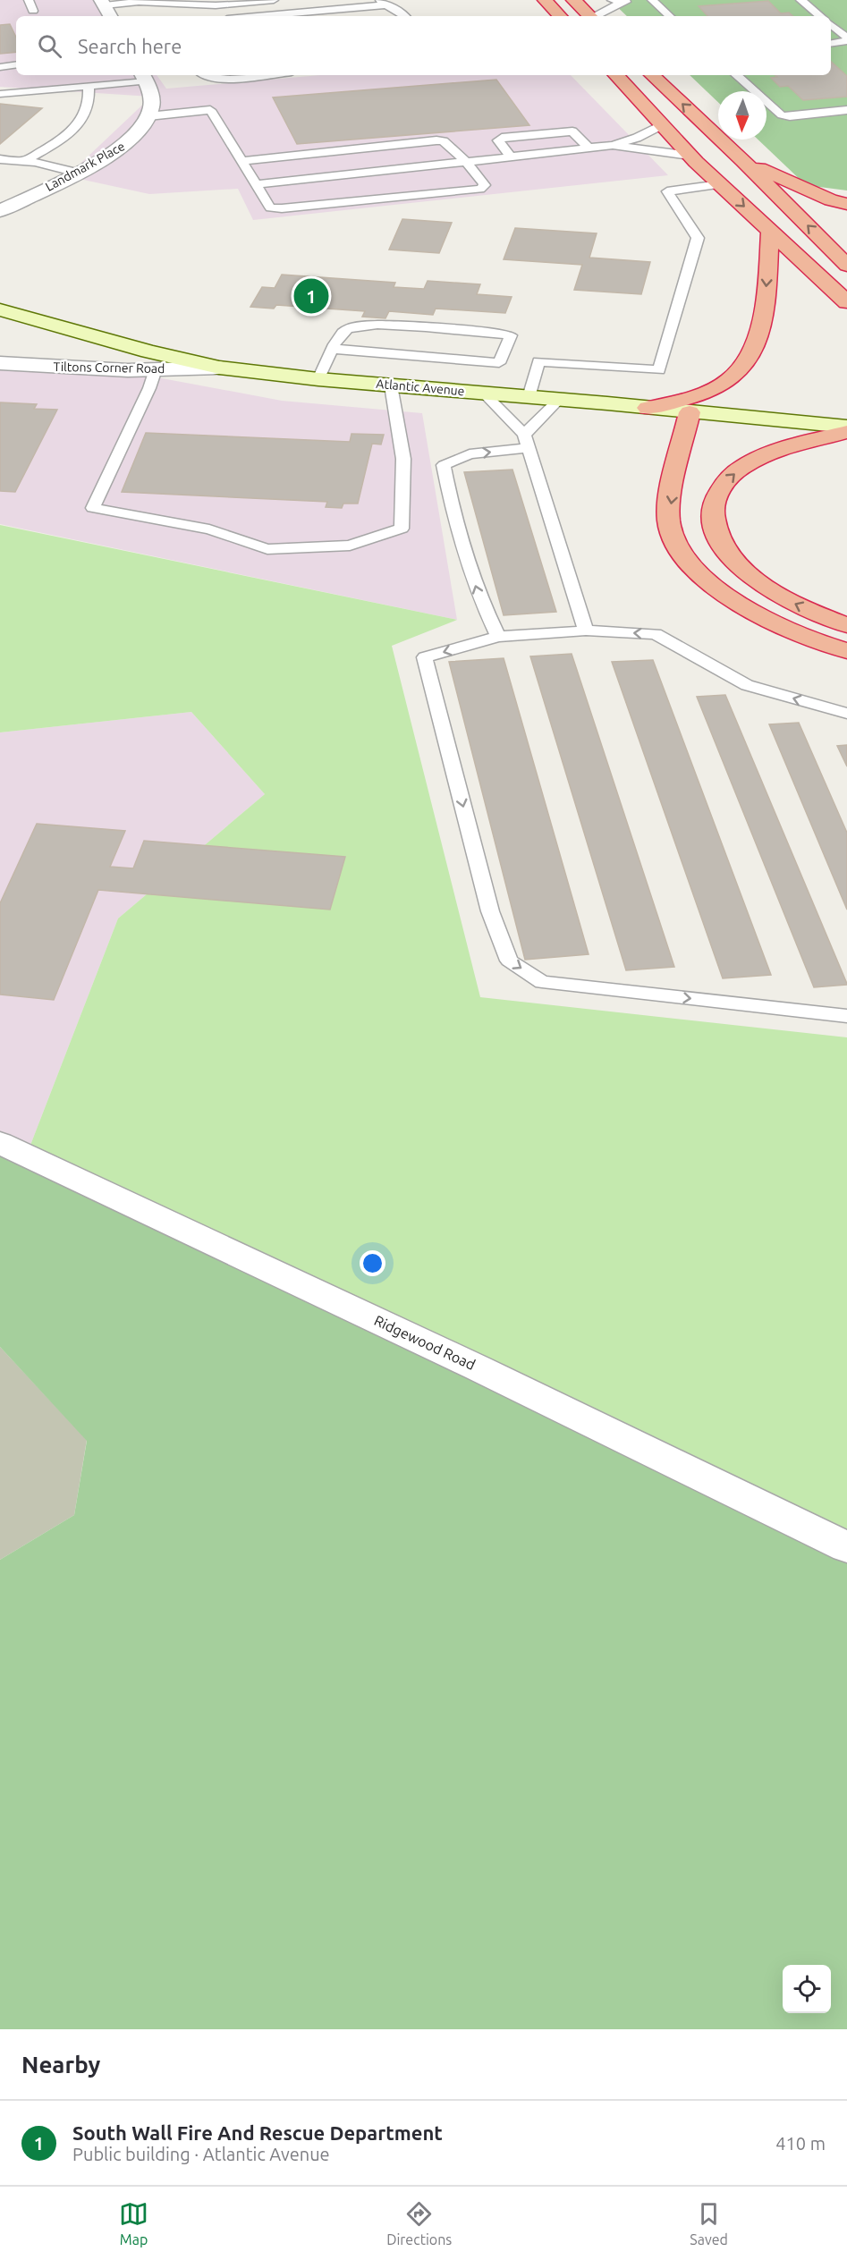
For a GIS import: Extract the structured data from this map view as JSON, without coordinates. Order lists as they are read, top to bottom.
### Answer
{
  "streets": {
    "main road": ["Atlantic Avenue"],
    "street": ["Landmark Place", "Tiltons Corner Road", "Ridgewood Road"]
  },
  "crossings": [
    ["Tiltons Corner Road", "Atlantic Avenue"]
  ],
  "north": "bottom",
  "page": {
    "search": "Search here",
    "pins": "1",
    "heading": "Nearby",
    "list": [
      {
        "mark": "1",
        "name": "South Wall Fire And Rescue Department",
        "note": "Public building · Atlantic Avenue",
        "value": "410 m"
      }
    ],
    "nav": ["Map", "Directions", "Saved"]
  }
}
